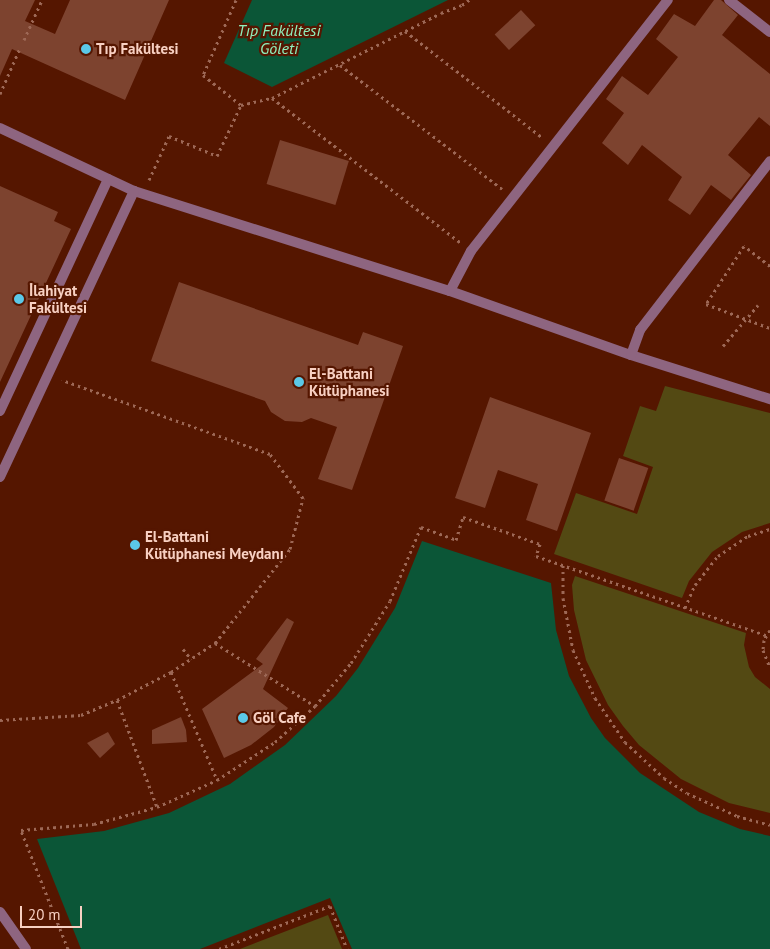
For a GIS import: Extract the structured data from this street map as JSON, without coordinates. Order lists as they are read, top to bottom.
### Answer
{
  "water": ["Tıp Fakültesi Göleti"],
  "places": [
    "Tıp Fakültesi",
    "İlahiyat Fakültesi",
    "El-Battani Kütüphanesi",
    "El-Battani Kütüphanesi Meydanı",
    "Göl Cafe"
  ],
  "scale_bar": "20 m"
}
